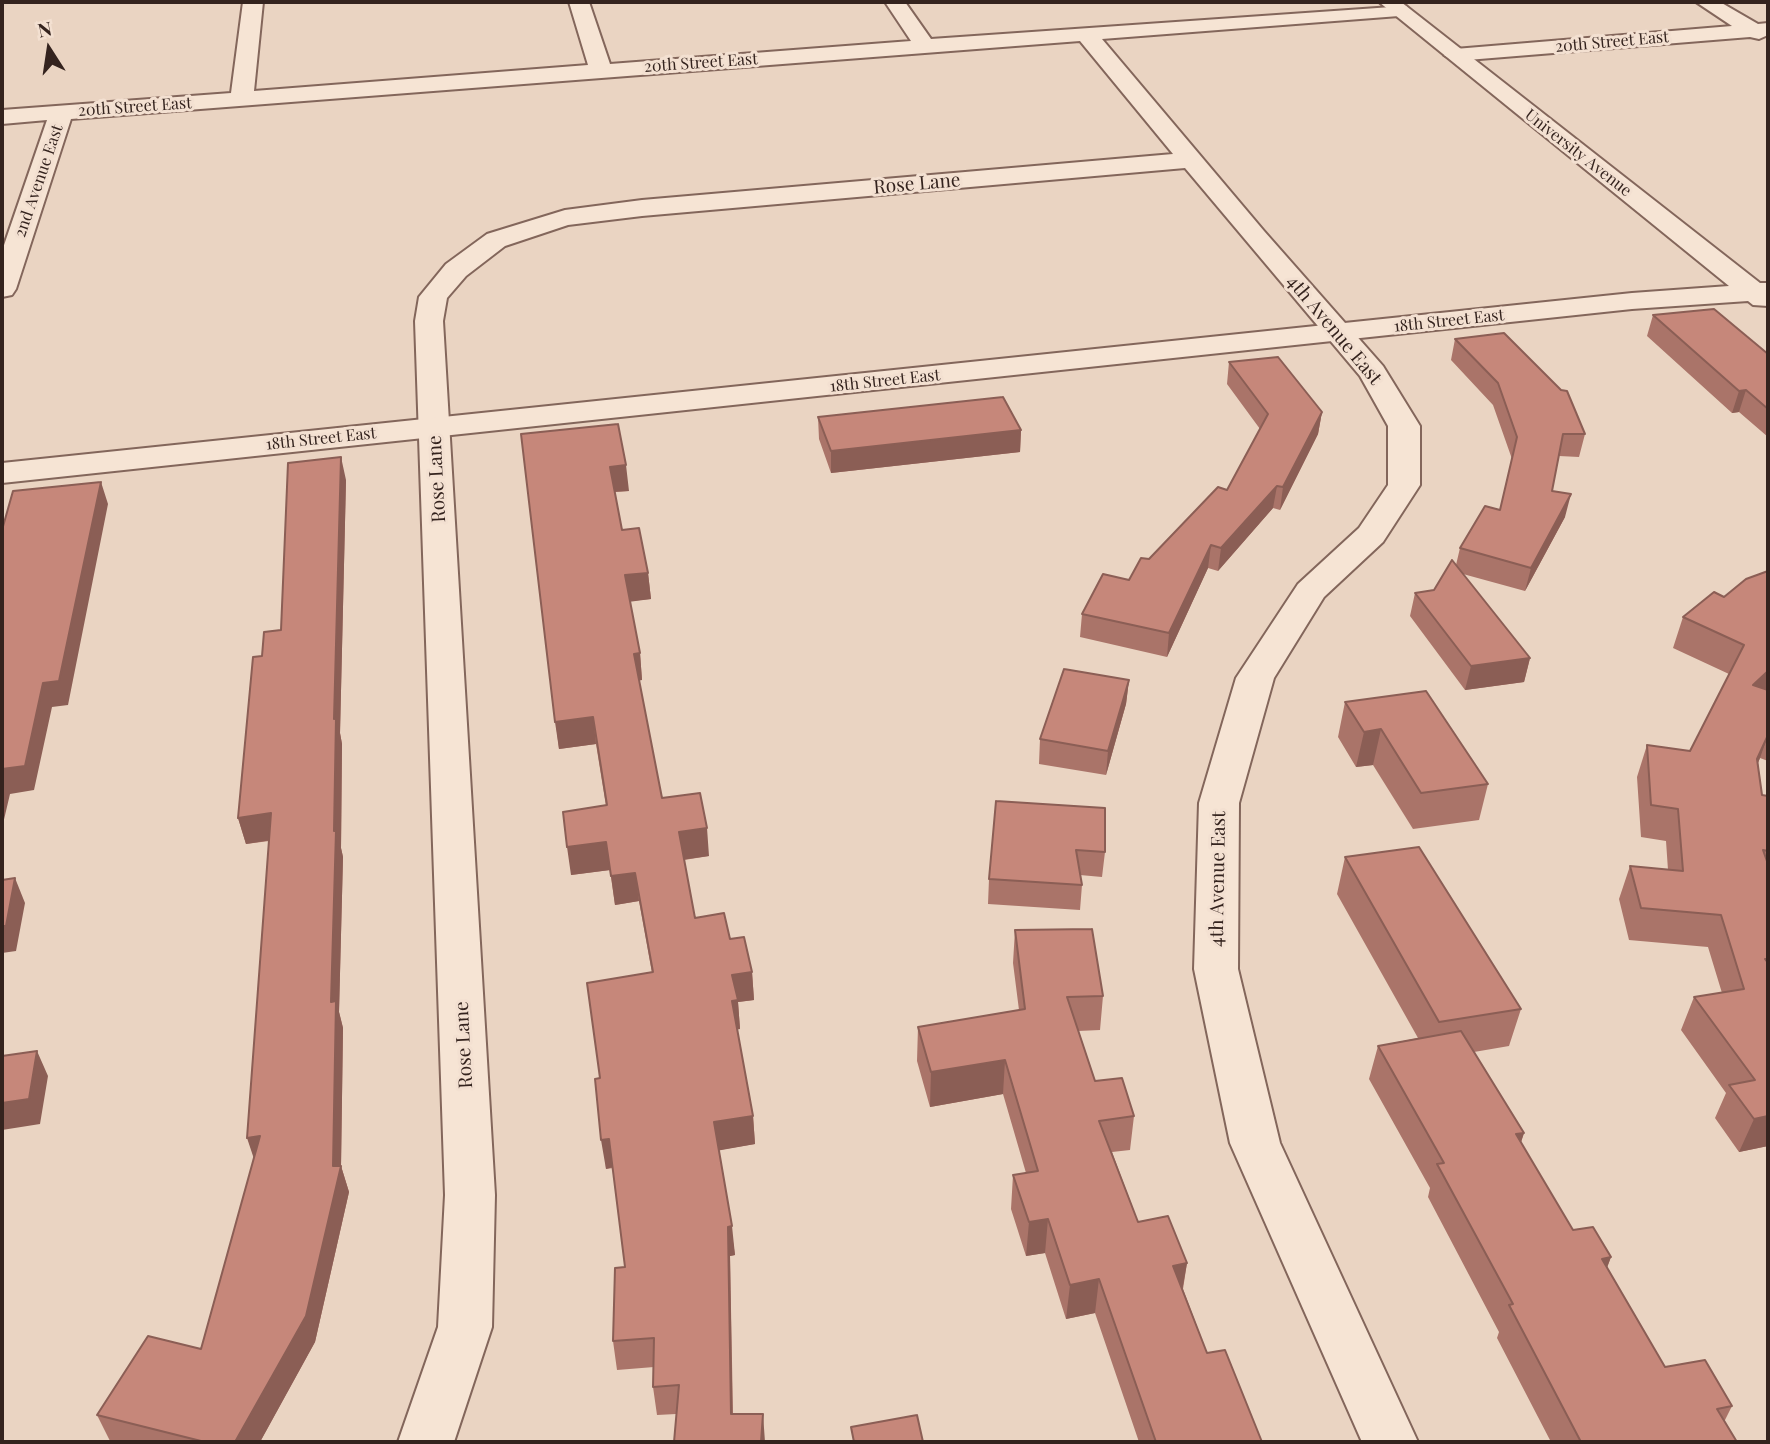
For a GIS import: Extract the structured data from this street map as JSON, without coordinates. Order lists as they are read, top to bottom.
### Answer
{
  "streets": {
    "street": [
      "20th Street East",
      "University Avenue",
      "2nd Avenue East",
      "Rose Lane",
      "18th Street East",
      "4th Avenue East"
    ]
  },
  "crossings": [
    ["20th Street East", "University Avenue"],
    ["20th Street East", "2nd Avenue East"],
    ["20th Street East", "4th Avenue East"],
    ["University Avenue", "18th Street East"],
    ["Rose Lane", "18th Street East"],
    ["Rose Lane", "4th Avenue East"],
    ["18th Street East", "4th Avenue East"]
  ],
  "north": "top"
}
